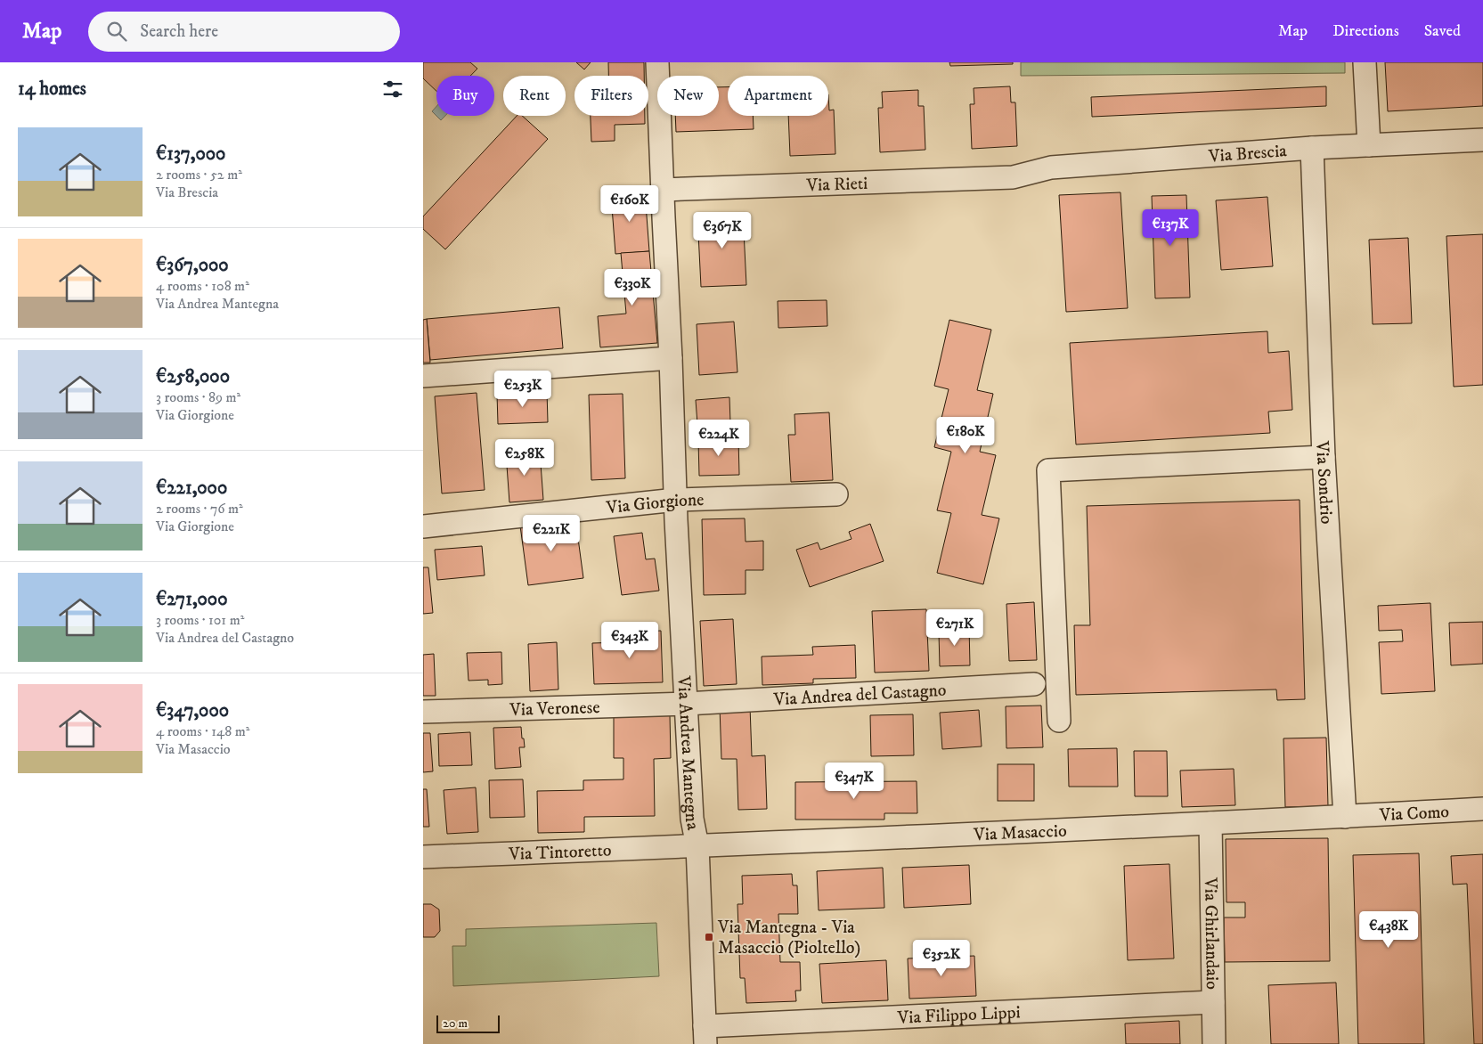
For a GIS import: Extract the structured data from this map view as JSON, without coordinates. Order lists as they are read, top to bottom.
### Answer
{
  "streets": {
    "street": [
      "Via Brescia",
      "Via Rieti",
      "Via Sondrio",
      "Via Giorgione",
      "Via Andrea del Castagno",
      "Via Veronese",
      "Via Andrea Mantegna",
      "Via Como",
      "Via Masaccio",
      "Via Tintoretto",
      "Via Ghirlandaio",
      "Via Filippo Lippi"
    ]
  },
  "crossings": [
    ["Via Brescia", "Via Rieti"],
    ["Via Brescia", "Via Sondrio"],
    ["Via Rieti", "Via Andrea Mantegna"],
    ["Via Sondrio", "Via Como"],
    ["Via Sondrio", "Via Masaccio"],
    ["Via Giorgione", "Via Andrea Mantegna"],
    ["Via Andrea del Castagno", "Via Veronese"],
    ["Via Andrea del Castagno", "Via Andrea Mantegna"],
    ["Via Veronese", "Via Andrea Mantegna"],
    ["Via Andrea Mantegna", "Via Masaccio"],
    ["Via Andrea Mantegna", "Via Tintoretto"],
    ["Via Andrea Mantegna", "Via Filippo Lippi"],
    ["Via Como", "Via Masaccio"],
    ["Via Masaccio", "Via Tintoretto"],
    ["Via Masaccio", "Via Ghirlandaio"],
    ["Via Ghirlandaio", "Via Filippo Lippi"]
  ],
  "places": {
    "transit": ["Via Mantegna - Via Masaccio (Pioltello)"]
  },
  "scale_bar": "20 m",
  "page": {
    "header": "Map",
    "search": "Search here",
    "nav": ["Map", "Directions", "Saved"],
    "heading": "14 homes",
    "chip": [
      "Buy",
      "Rent",
      "Filters",
      "New",
      "Apartment"
    ],
    "list": [
      {
        "name": "€137,000",
        "note": "2 rooms · 52 m² · Via Brescia"
      },
      {
        "name": "€367,000",
        "note": "4 rooms · 108 m² · Via Andrea Mantegna"
      },
      {
        "name": "€258,000",
        "note": "3 rooms · 89 m² · Via Giorgione"
      },
      {
        "name": "€221,000",
        "note": "2 rooms · 76 m² · Via Giorgione"
      },
      {
        "name": "€271,000",
        "note": "3 rooms · 101 m² · Via Andrea del Castagno"
      },
      {
        "name": "€347,000",
        "note": "4 rooms · 148 m² · Via Masaccio"
      }
    ],
    "price": [
      "€160K",
      "€137K",
      "€367K",
      "€330K",
      "€253K",
      "€180K",
      "€224K",
      "€258K",
      "€221K",
      "€271K",
      "€343K",
      "€347K",
      "€438K",
      "€352K"
    ],
    "scale": "20 m"
  }
}
